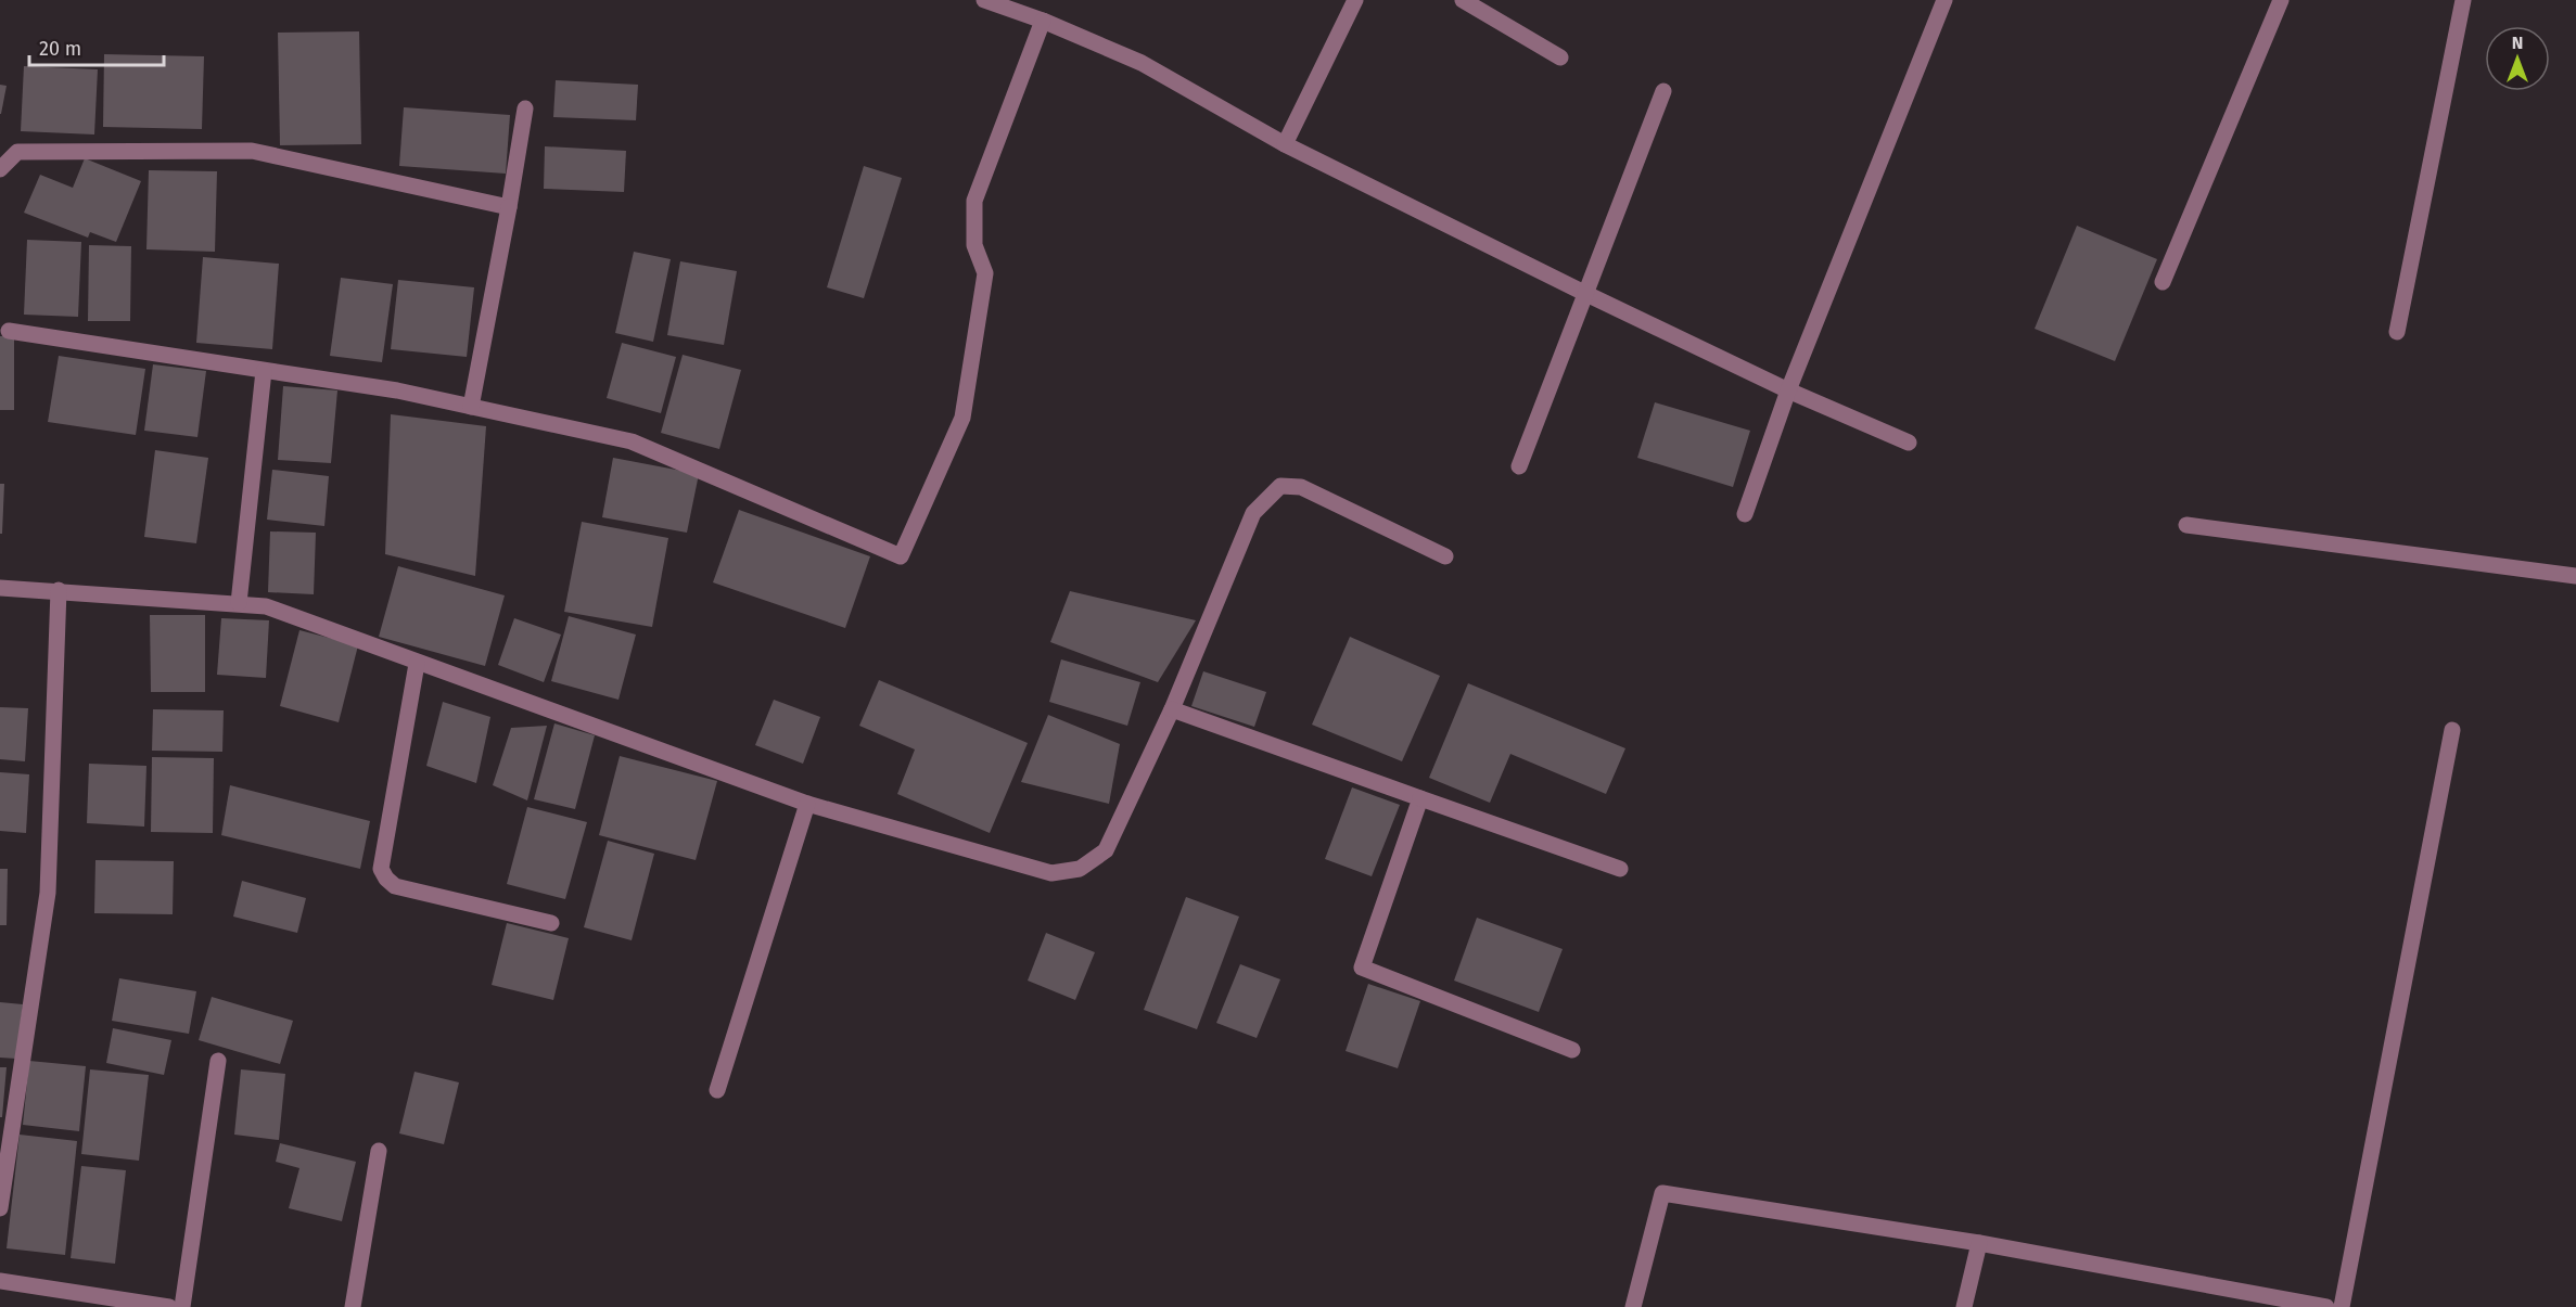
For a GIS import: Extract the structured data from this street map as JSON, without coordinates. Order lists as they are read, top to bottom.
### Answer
{
  "scale_bar": "20 m",
  "north": "top"
}
